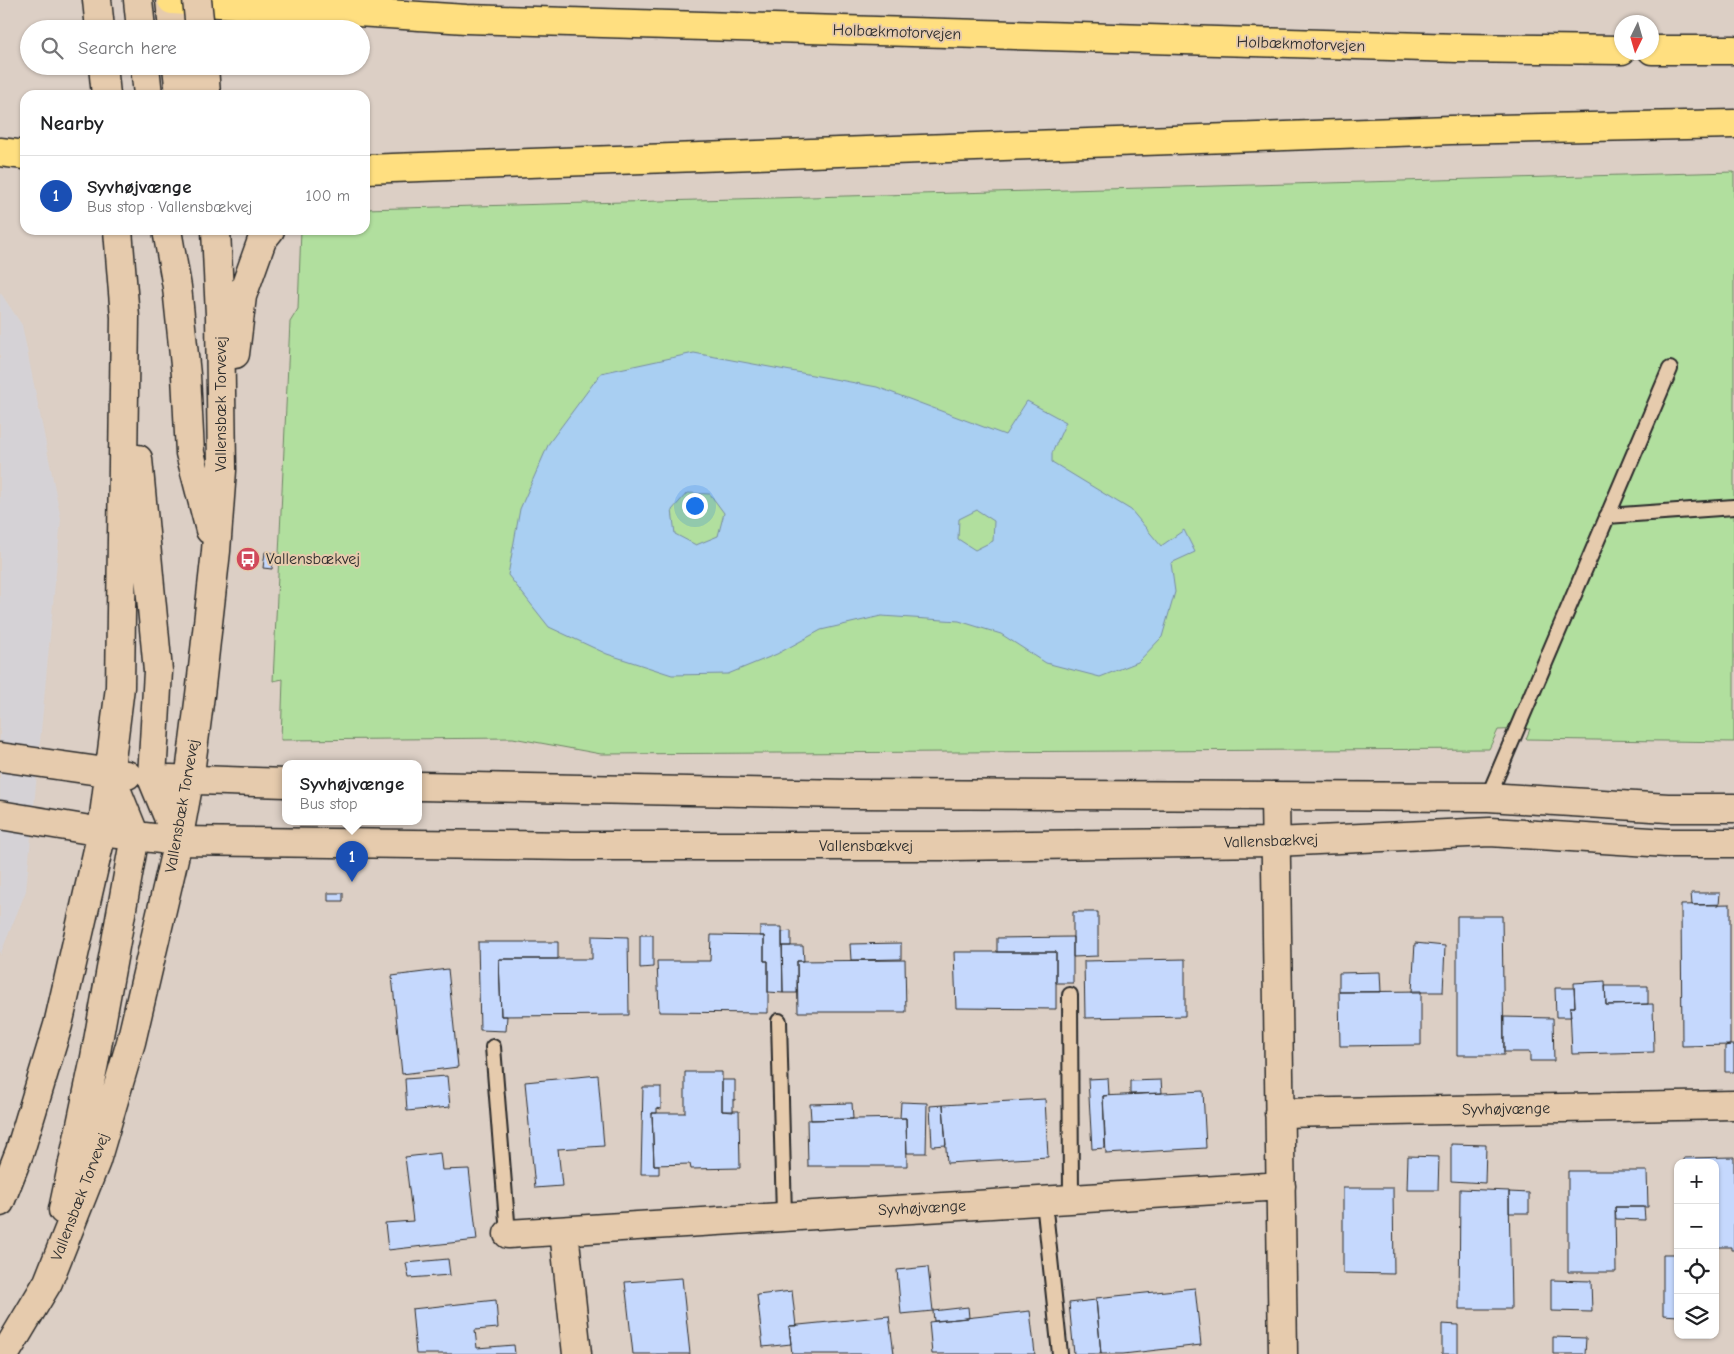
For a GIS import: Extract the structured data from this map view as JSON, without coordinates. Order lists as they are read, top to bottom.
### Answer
{
  "streets": {
    "highway": ["Holbækmotorvejen"],
    "street": ["Vallensbæk Torvevej", "Vallensbækvej", "Syvhøjvænge"]
  },
  "crossings": [
    ["Vallensbæk Torvevej", "Vallensbækvej"]
  ],
  "places": {
    "bus stop": ["Vallensbækvej"]
  },
  "north": "bottom",
  "page": {
    "search": "Search here",
    "heading": "Nearby",
    "list": [
      {
        "mark": "1",
        "name": "Syvhøjvænge",
        "note": "Bus stop · Vallensbækvej",
        "value": "100 m"
      }
    ],
    "popup": ["Syvhøjvænge", "Bus stop"],
    "pins": "1",
    "map_buttons": ["+", "−"]
  }
}
